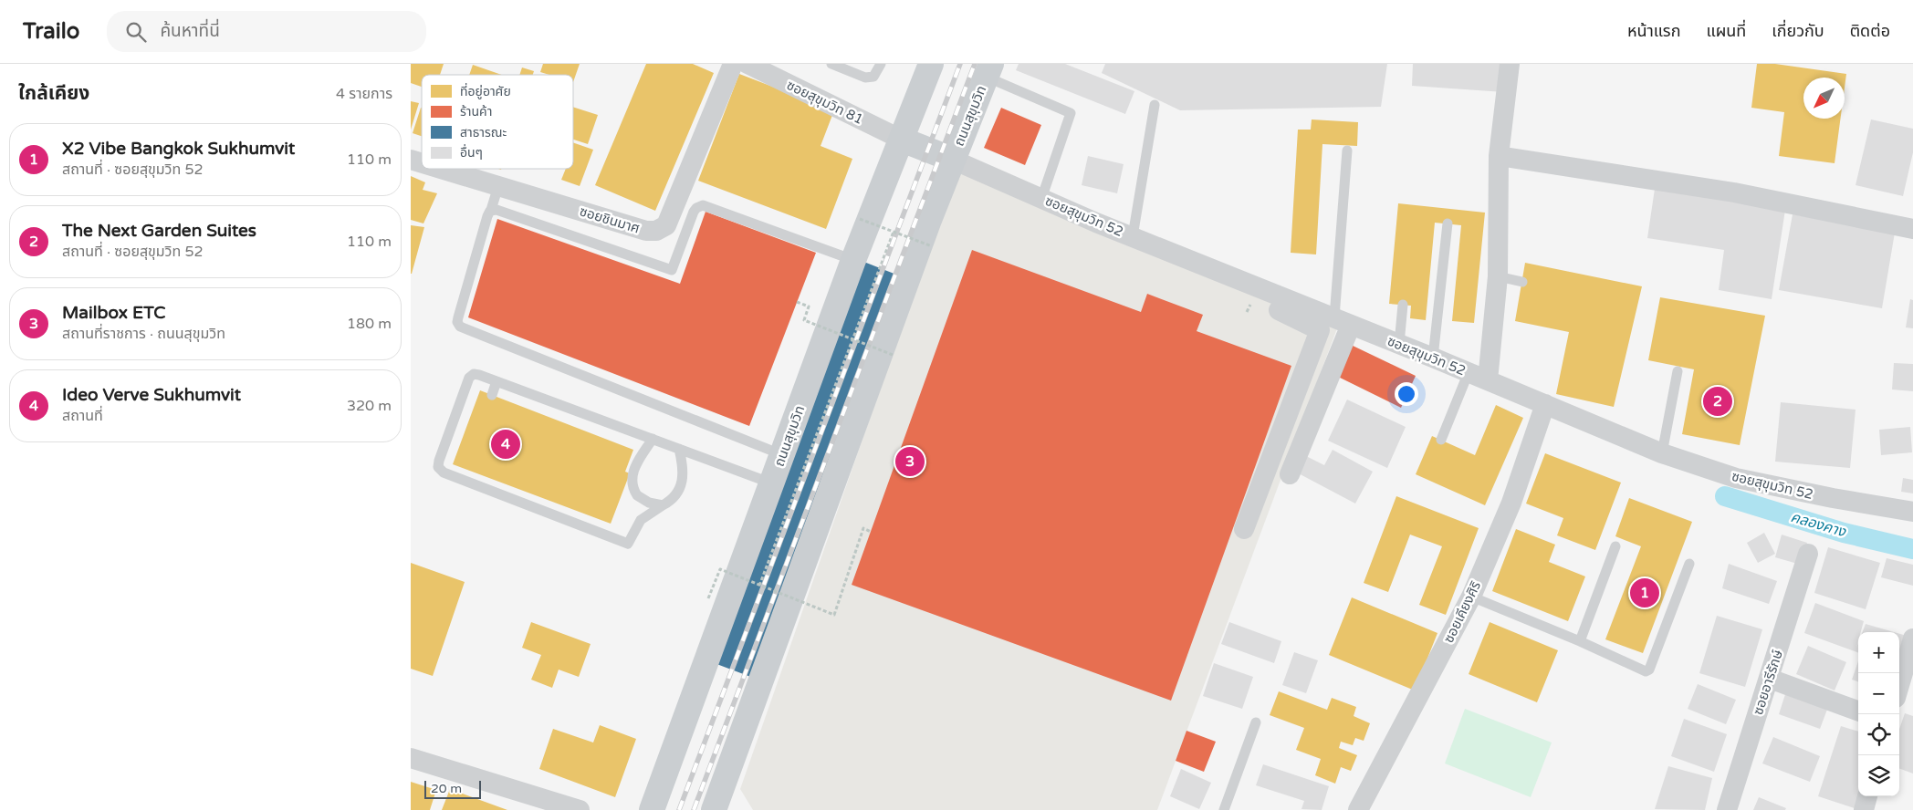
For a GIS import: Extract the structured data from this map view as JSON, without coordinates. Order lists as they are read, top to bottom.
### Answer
{
  "streets": {
    "main road": ["ถนนสุขุมวิท"],
    "street": [
      "ซอยสุขุมวิท 81",
      "ซอยสุขุมวิท 52",
      "ซอยชินมาศ",
      "ซอยเคียงศิริ",
      "ซอยอารีรักษ์"
    ]
  },
  "crossings": [
    ["ซอยสุขุมวิท 81", "ถนนสุขุมวิท"],
    ["ถนนสุขุมวิท", "ซอยสุขุมวิท 52"],
    ["ซอยสุขุมวิท 52", "ซอยเคียงศิริ"]
  ],
  "water": ["คลองคาง"],
  "legend": [
    "ที่อยู่อาศัย",
    "ร้านค้า",
    "สาธารณะ",
    "อื่นๆ"
  ],
  "scale_bar": "20 m",
  "north": "bottom left",
  "page": {
    "header": "Trailo",
    "search": "ค้นหาที่นี่",
    "nav": [
      "หน้าแรก",
      "แผนที่",
      "เกี่ยวกับ",
      "ติดต่อ"
    ],
    "heading": ["ใกล้เคียง", "4 รายการ"],
    "list": [
      {
        "mark": "1",
        "name": "X2 Vibe Bangkok Sukhumvit",
        "note": "สถานที่ · ซอยสุขุมวิท 52",
        "value": "110 m"
      },
      {
        "mark": "2",
        "name": "The Next Garden Suites",
        "note": "สถานที่ · ซอยสุขุมวิท 52",
        "value": "110 m"
      },
      {
        "mark": "3",
        "name": "Mailbox ETC",
        "note": "สถานที่ราชการ · ถนนสุขุมวิท",
        "value": "180 m"
      },
      {
        "mark": "4",
        "name": "Ideo Verve Sukhumvit",
        "note": "สถานที่",
        "value": "320 m"
      }
    ],
    "pins": [
      "2",
      "4",
      "3",
      "1"
    ],
    "map_buttons": ["+", "−"],
    "scale": "20 m"
  }
}
